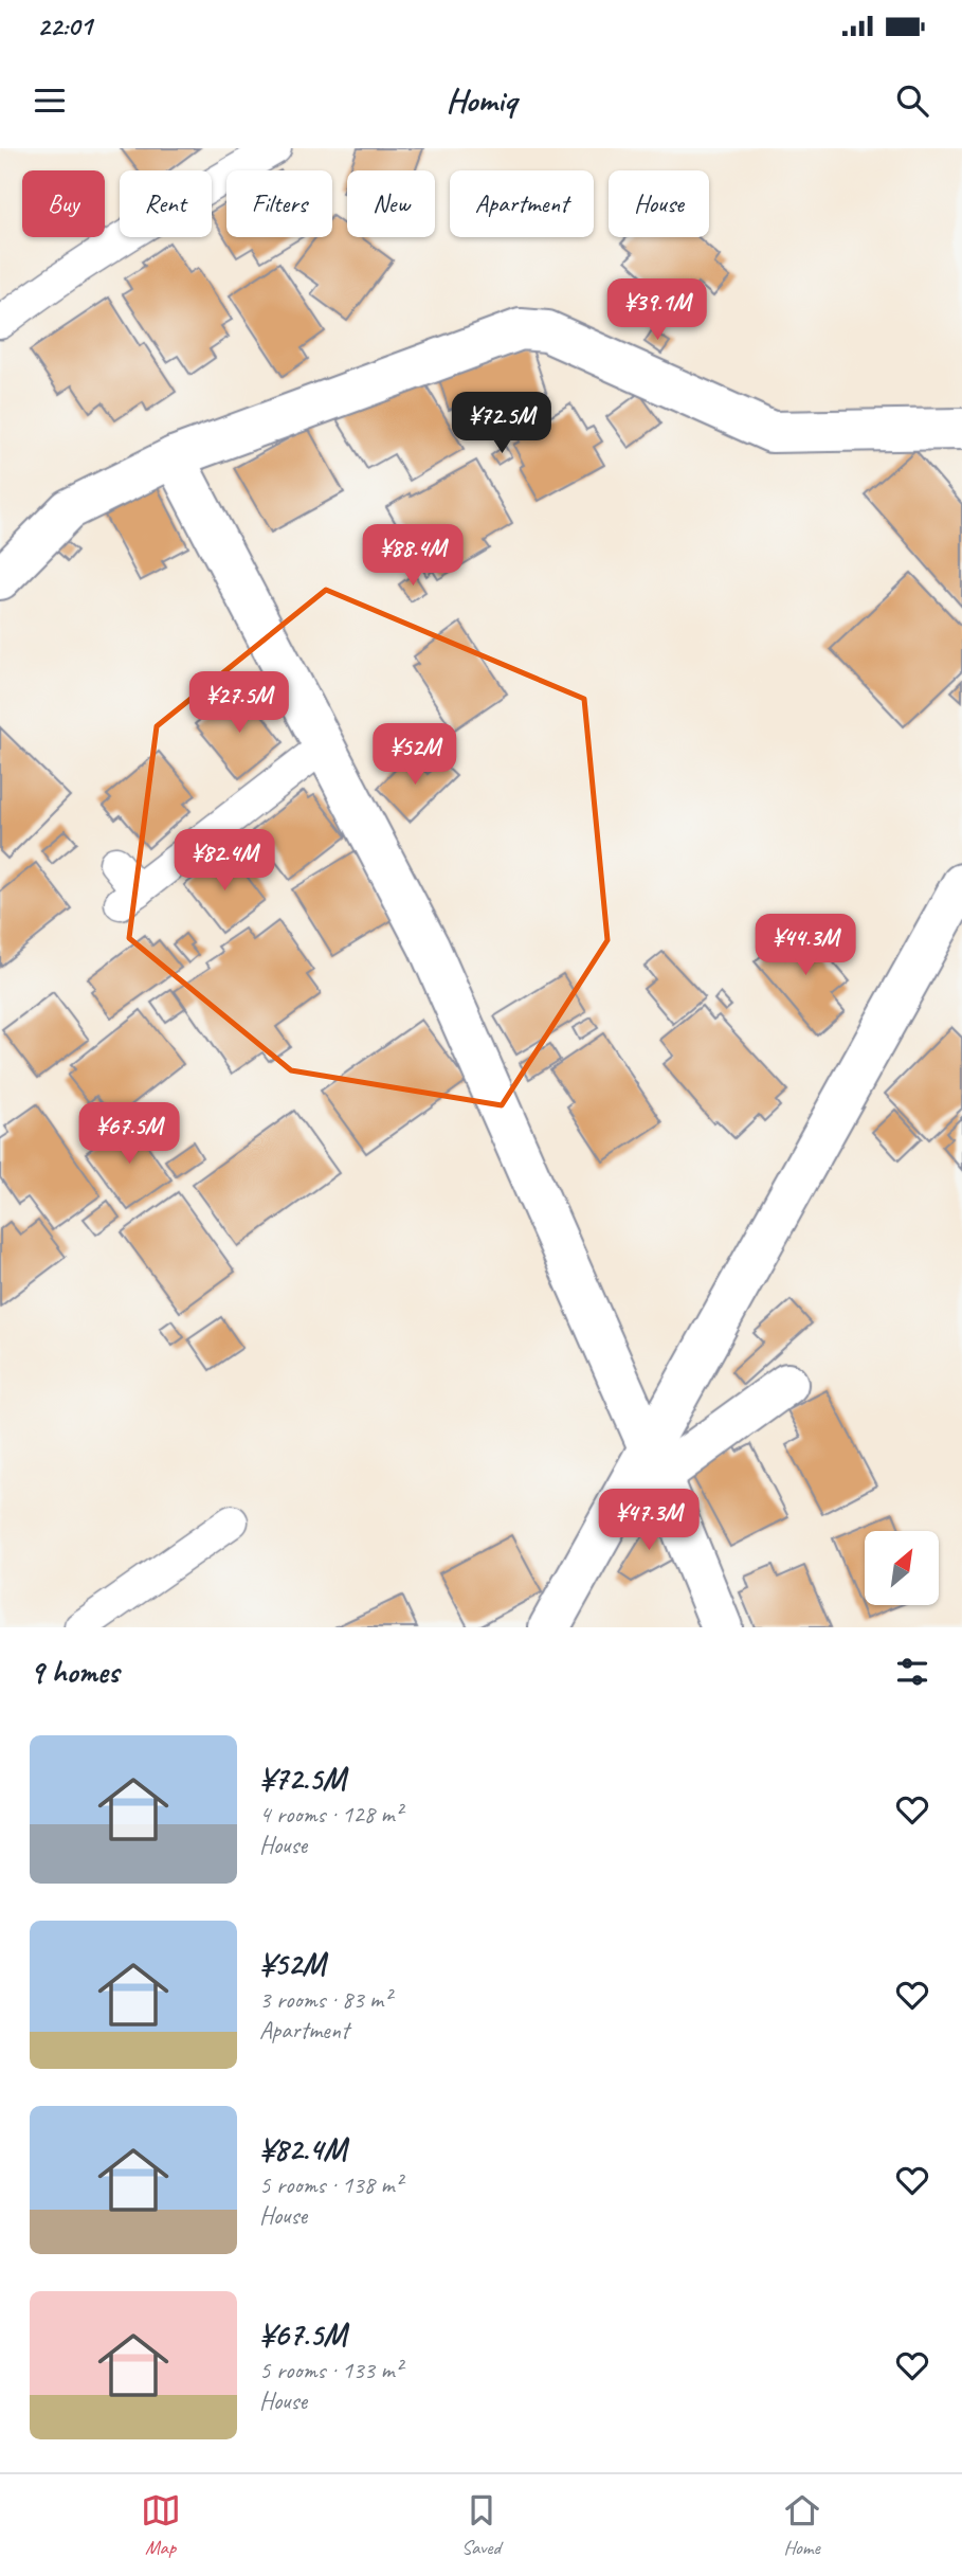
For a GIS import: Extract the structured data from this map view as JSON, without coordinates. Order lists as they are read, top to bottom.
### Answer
{
  "north": "top right",
  "page": {
    "status": "22:01",
    "header": "Homiq",
    "chip": [
      "Buy",
      "Rent",
      "Filters",
      "New",
      "Apartment",
      "House"
    ],
    "price": [
      "¥39.1M",
      "¥72.5M",
      "¥88.4M",
      "¥27.5M",
      "¥52M",
      "¥82.4M",
      "¥44.3M",
      "¥67.5M",
      "¥47.3M"
    ],
    "heading": "9 homes",
    "list": [
      {
        "name": "¥72.5M",
        "note": "4 rooms · 128 m² · House"
      },
      {
        "name": "¥52M",
        "note": "3 rooms · 83 m² · Apartment"
      },
      {
        "name": "¥82.4M",
        "note": "5 rooms · 138 m² · House"
      },
      {
        "name": "¥67.5M",
        "note": "5 rooms · 133 m² · House"
      }
    ],
    "tabs": ["Map", "Saved", "Home"]
  }
}
